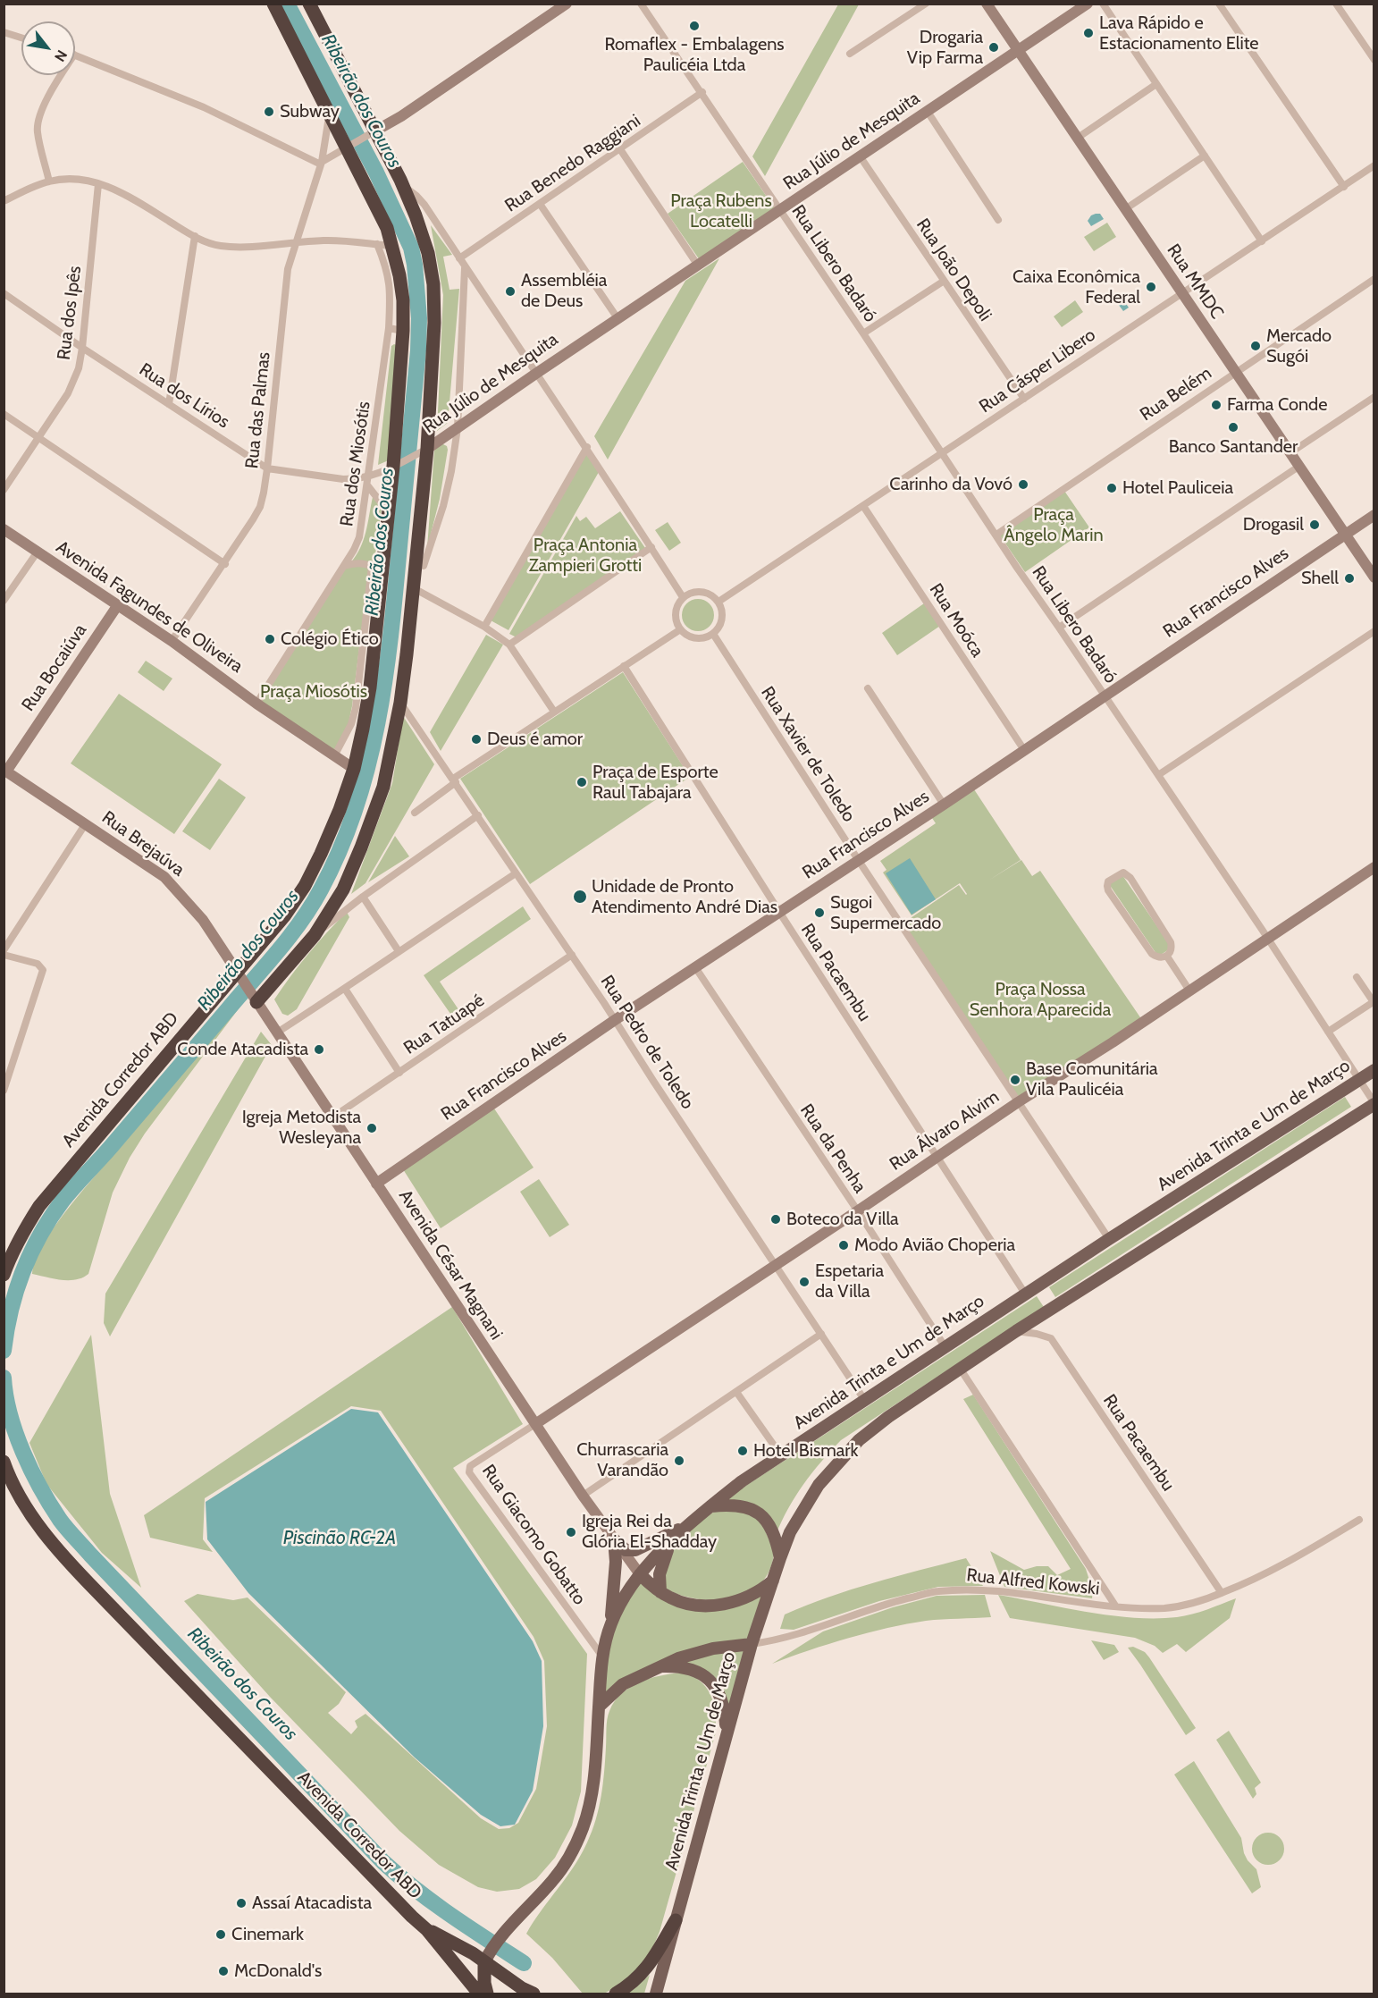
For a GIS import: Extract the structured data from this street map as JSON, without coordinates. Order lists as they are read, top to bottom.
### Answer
{
  "streets": {
    "highway": ["Avenida Corredor ABD"],
    "main road": ["Avenida Trinta e Um de Março"],
    "street": [
      "Rua Júlio de Mesquita",
      "Rua Benedo Raggiani",
      "Rua Libero Badaró",
      "Rua João Depoli",
      "Rua MMDC",
      "Rua dos Ipês",
      "Rua Cásper Libero",
      "Rua Belém",
      "Rua dos Lírios",
      "Rua das Palmas",
      "Rua dos Miosótis",
      "Rua Francisco Alves",
      "Avenida Fagundes de Oliveira",
      "Rua Moóca",
      "Rua Bocaiúva",
      "Rua Xavier de Toledo",
      "Rua Brejaúva",
      "Rua Pacaembu",
      "Rua Tatuapé",
      "Rua Pedro de Toledo",
      "Rua Álvaro Alvim",
      "Rua da Penha",
      "Avenida César Magnani",
      "Rua Giacomo Gobatto",
      "Rua Alfred Kowski"
    ]
  },
  "crossings": [
    ["Rua Júlio de Mesquita", "Rua Libero Badaró"],
    ["Rua Júlio de Mesquita", "Rua João Depoli"],
    ["Rua Júlio de Mesquita", "Rua MMDC"],
    ["Rua Júlio de Mesquita", "Rua dos Lírios"],
    ["Rua Júlio de Mesquita", "Avenida Corredor ABD"],
    ["Rua Benedo Raggiani", "Rua Libero Badaró"],
    ["Rua Libero Badaró", "Rua Cásper Libero"],
    ["Rua Libero Badaró", "Rua Belém"],
    ["Rua Libero Badaró", "Rua Francisco Alves"],
    ["Rua Libero Badaró", "Avenida Trinta e Um de Março"],
    ["Rua Libero Badaró", "Rua Álvaro Alvim"],
    ["Rua João Depoli", "Rua Cásper Libero"],
    ["Rua MMDC", "Rua Cásper Libero"],
    ["Rua MMDC", "Rua Belém"],
    ["Rua MMDC", "Rua Francisco Alves"],
    ["Rua dos Ipês", "Rua dos Lírios"],
    ["Rua Cásper Libero", "Rua Moóca"],
    ["Rua Cásper Libero", "Rua Xavier de Toledo"],
    ["Rua dos Lírios", "Rua das Palmas"],
    ["Rua dos Lírios", "Rua dos Miosótis"],
    ["Rua dos Lírios", "Avenida Corredor ABD"],
    ["Rua das Palmas", "Avenida Fagundes de Oliveira"],
    ["Rua das Palmas", "Avenida Corredor ABD"],
    ["Rua dos Miosótis", "Avenida Fagundes de Oliveira"],
    ["Rua Francisco Alves", "Rua Moóca"],
    ["Rua Francisco Alves", "Rua Xavier de Toledo"],
    ["Rua Francisco Alves", "Rua Pacaembu"],
    ["Rua Francisco Alves", "Rua Pedro de Toledo"],
    ["Rua Francisco Alves", "Rua da Penha"],
    ["Rua Francisco Alves", "Avenida César Magnani"],
    ["Avenida Fagundes de Oliveira", "Rua Bocaiúva"],
    ["Avenida Fagundes de Oliveira", "Avenida Corredor ABD"],
    ["Rua Bocaiúva", "Rua Brejaúva"],
    ["Rua Xavier de Toledo", "Avenida Trinta e Um de Março"],
    ["Rua Xavier de Toledo", "Rua Álvaro Alvim"],
    ["Rua Brejaúva", "Avenida Corredor ABD"],
    ["Rua Brejaúva", "Avenida César Magnani"],
    ["Rua Pacaembu", "Avenida Trinta e Um de Março"],
    ["Rua Pacaembu", "Rua Álvaro Alvim"],
    ["Rua Pacaembu", "Rua Alfred Kowski"],
    ["Rua Tatuapé", "Rua Pedro de Toledo"],
    ["Rua Tatuapé", "Avenida César Magnani"],
    ["Rua Pedro de Toledo", "Avenida Trinta e Um de Março"],
    ["Rua Pedro de Toledo", "Rua Álvaro Alvim"],
    ["Avenida Corredor ABD", "Avenida César Magnani"],
    ["Avenida Trinta e Um de Março", "Rua da Penha"],
    ["Avenida Trinta e Um de Março", "Avenida César Magnani"],
    ["Avenida Trinta e Um de Março", "Rua Giacomo Gobatto"],
    ["Avenida Trinta e Um de Março", "Rua Alfred Kowski"],
    ["Rua Álvaro Alvim", "Rua da Penha"],
    ["Rua Álvaro Alvim", "Avenida César Magnani"],
    ["Rua Álvaro Alvim", "Rua Giacomo Gobatto"],
    ["Avenida César Magnani", "Rua Giacomo Gobatto"]
  ],
  "water": ["Ribeirão dos Couros", "Piscinão RC-2A"],
  "parks": [
    "Praça Rubens Locatelli",
    "Praça Ângelo Marin",
    "Praça Antonia Zampieri Grotti",
    "Praça Miosótis",
    "Praça Nossa Senhora Aparecida"
  ],
  "places": [
    "Romaflex - Embalagens Paulicéia Ltda",
    "Lava Rápido e Estacionamento Elite",
    "Drogaria Vip Farma",
    "Subway",
    "Caixa Econômica Federal",
    "Assembléia de Deus",
    "Mercado Sugói",
    "Farma Conde",
    "Banco Santander",
    "Carinho da Vovó",
    "Hotel Pauliceia",
    "Drogasil",
    "Shell",
    "Colégio Ético",
    "Deus é amor",
    "Praça de Esporte Raul Tabajara",
    "Unidade de Pronto Atendimento André Dias",
    "Sugoi Supermercado",
    "Conde Atacadista",
    "Base Comunitária Vila Paulicéia",
    "Igreja Metodista Wesleyana",
    "Boteco da Villa",
    "Modo Avião Choperia",
    "Espetaria da Villa",
    "Hotel Bismark",
    "Churrascaria Varandão",
    "Igreja Rei da Glória El-Shadday",
    "Assaí Atacadista",
    "Cinemark",
    "McDonald's"
  ],
  "north": "bottom right"
}
